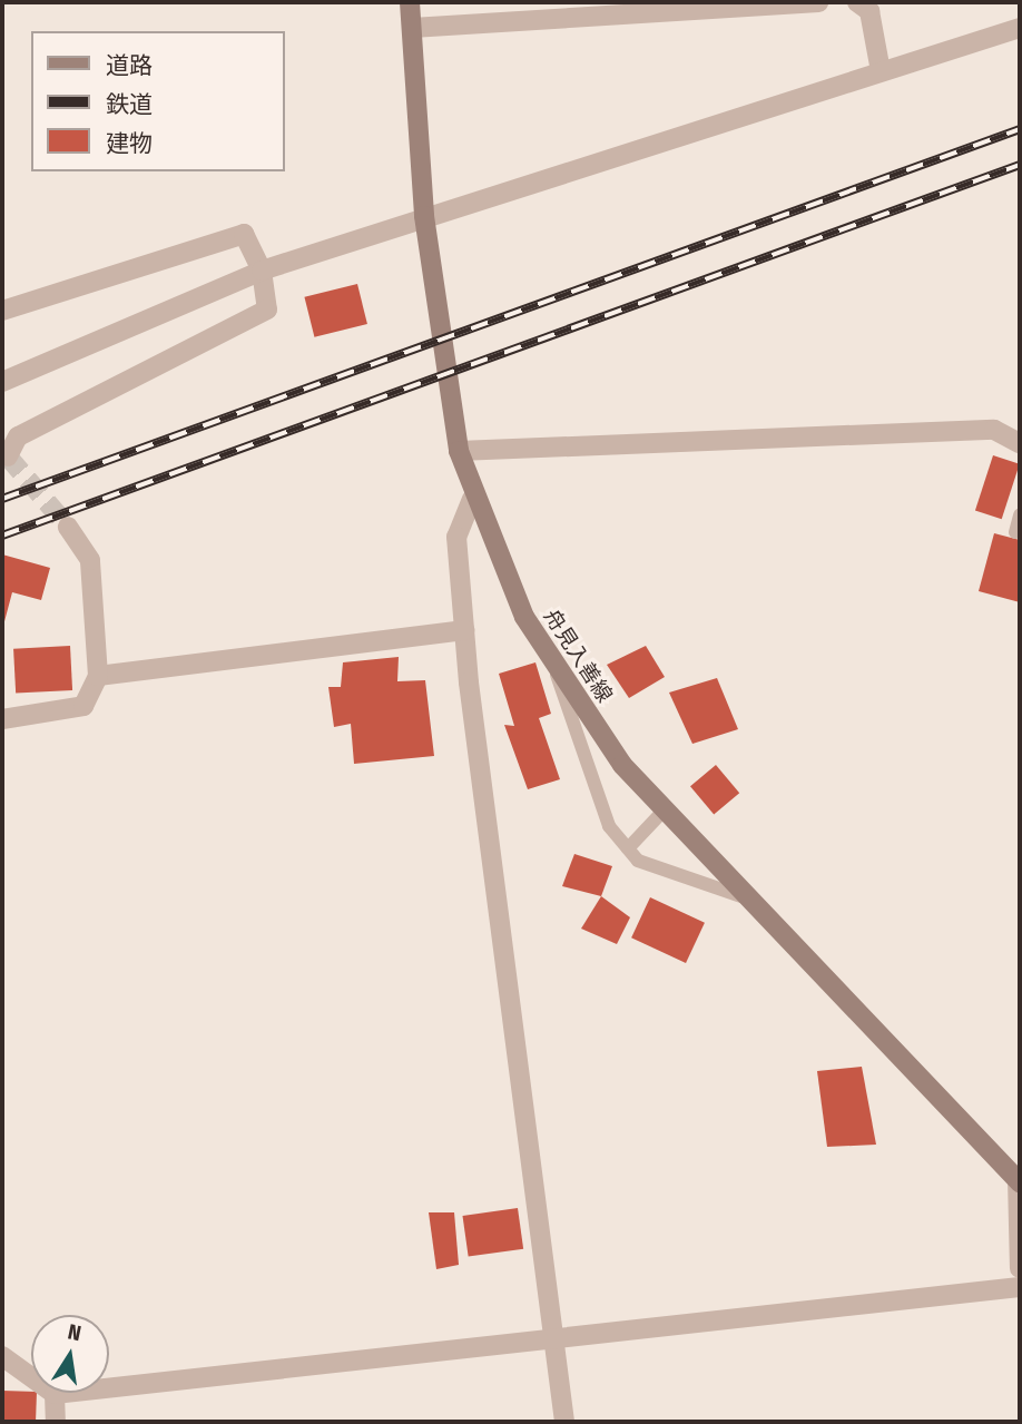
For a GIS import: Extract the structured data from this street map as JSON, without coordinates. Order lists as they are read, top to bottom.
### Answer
{
  "streets": {
    "main road": ["舟見入善線"]
  },
  "legend": ["道路", "鉄道", "建物"],
  "north": "top"
}
